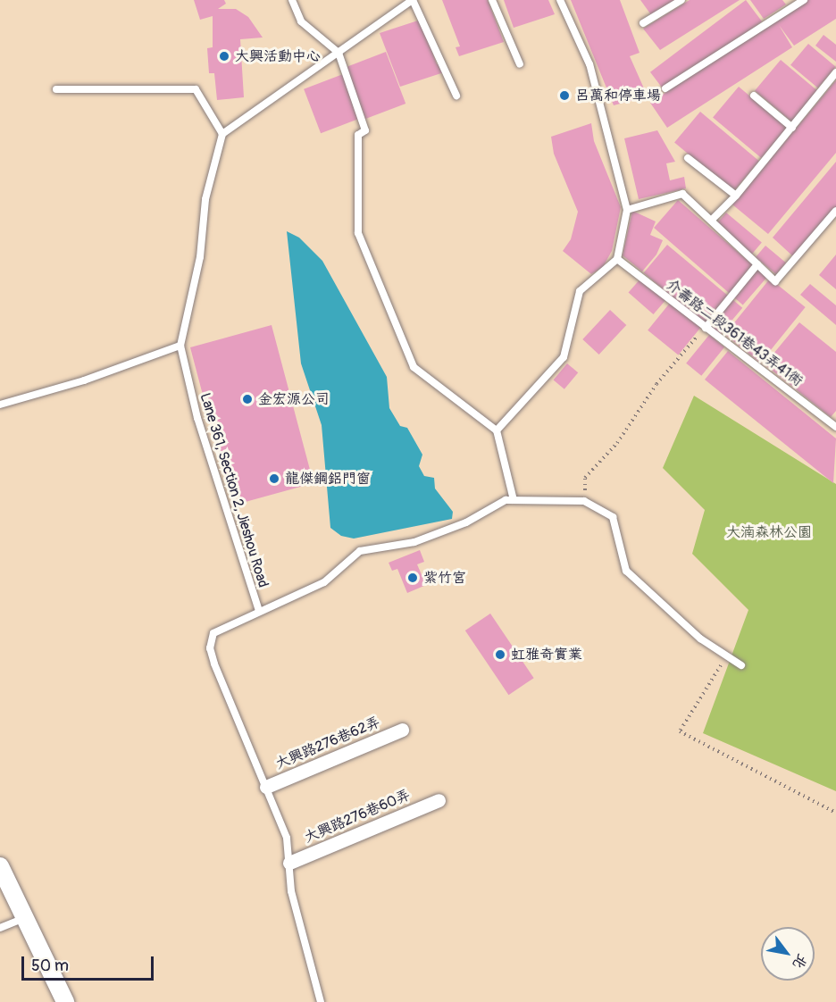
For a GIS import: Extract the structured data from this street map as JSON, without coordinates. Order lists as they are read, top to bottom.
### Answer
{
  "streets": {
    "street": ["大興路276巷62弄", "大興路276巷60弄"],
    "lane": ["介壽路二段361巷43弄41衖", "Lane 361, Section 2, Jieshou Road"]
  },
  "parks": ["大湳森林公園"],
  "places": [
    "大興活動中心",
    "呂萬和停車場",
    "金宏源公司",
    "龍傑鋼鋁門窗",
    "紫竹宮",
    "虹雅奇實業"
  ],
  "scale_bar": "50 m",
  "north": "bottom right"
}
